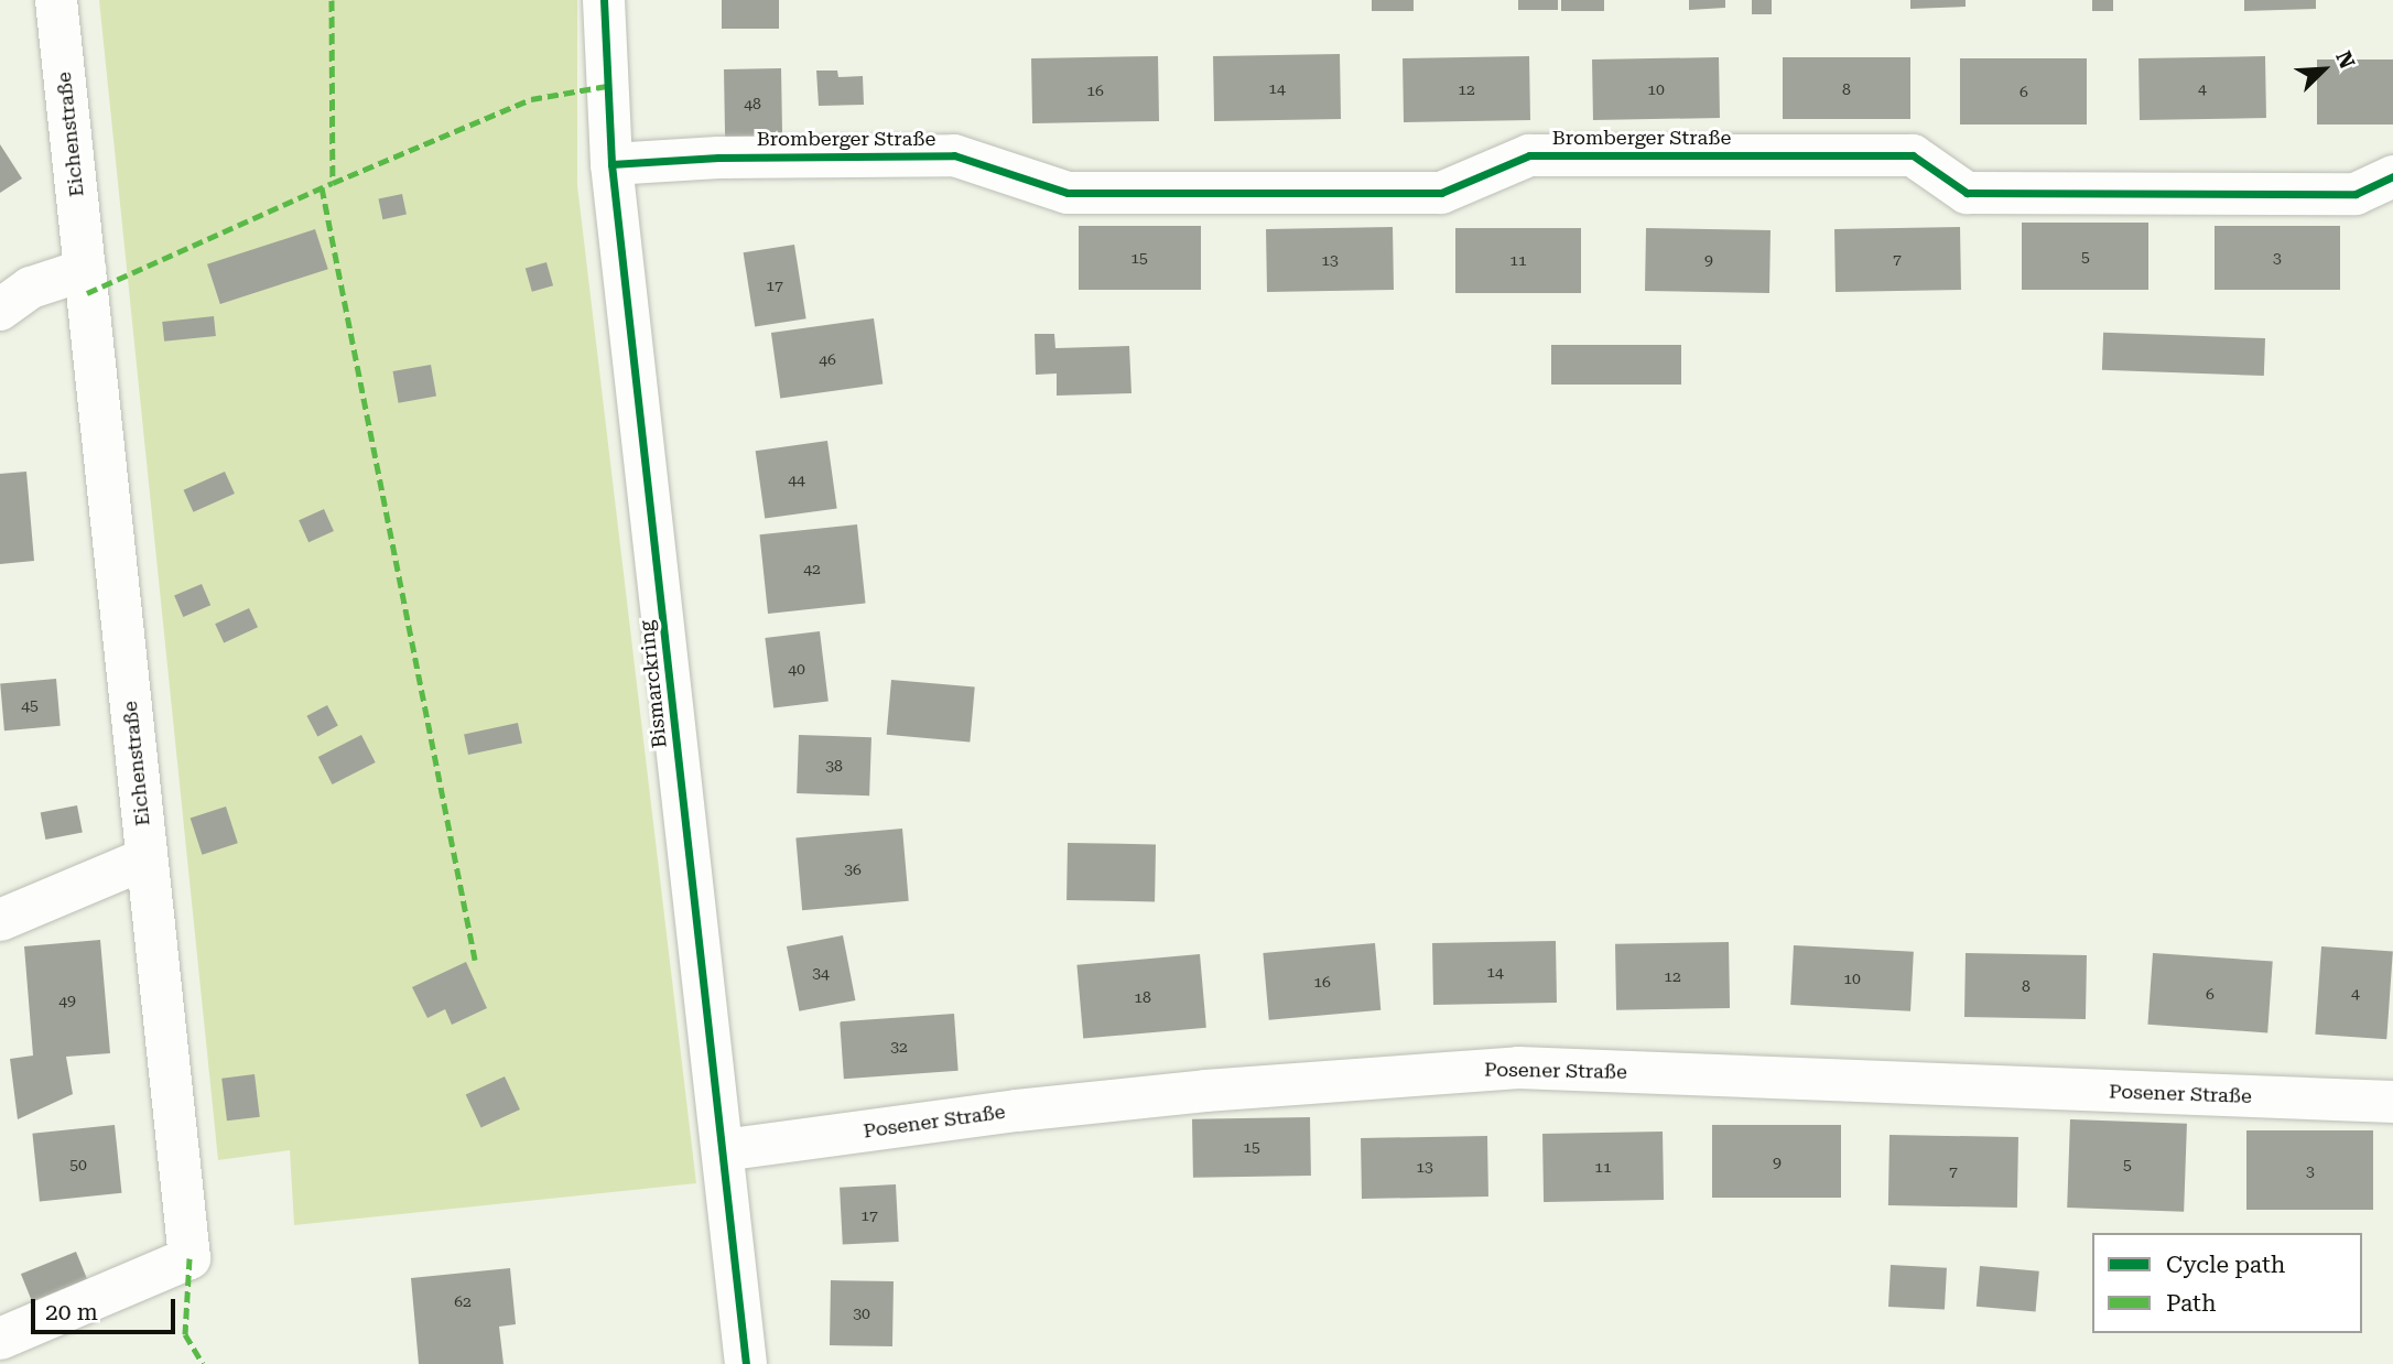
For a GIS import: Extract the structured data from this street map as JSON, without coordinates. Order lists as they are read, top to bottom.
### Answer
{
  "streets": {
    "street": [
      "Eichenstraße",
      "Bromberger Straße",
      "Bismarckring",
      "Posener Straße"
    ]
  },
  "crossings": [
    ["Bromberger Straße", "Bismarckring"],
    ["Bismarckring", "Posener Straße"]
  ],
  "house_numbers": [
    "14",
    "4",
    "12",
    "10",
    "8",
    "16",
    "6",
    "48",
    "5",
    "15",
    "3",
    "7",
    "13",
    "11",
    "9",
    "17",
    "46",
    "44",
    "42",
    "40",
    "45",
    "38",
    "36",
    "14",
    "34",
    "12",
    "10",
    "16",
    "8",
    "4",
    "6",
    "18",
    "49",
    "32",
    "15",
    "9",
    "50",
    "5",
    "13",
    "11",
    "7",
    "3",
    "17",
    "62",
    "30"
  ],
  "legend": ["Cycle path", "Path"],
  "scale_bar": "20 m",
  "north": "top right"
}
